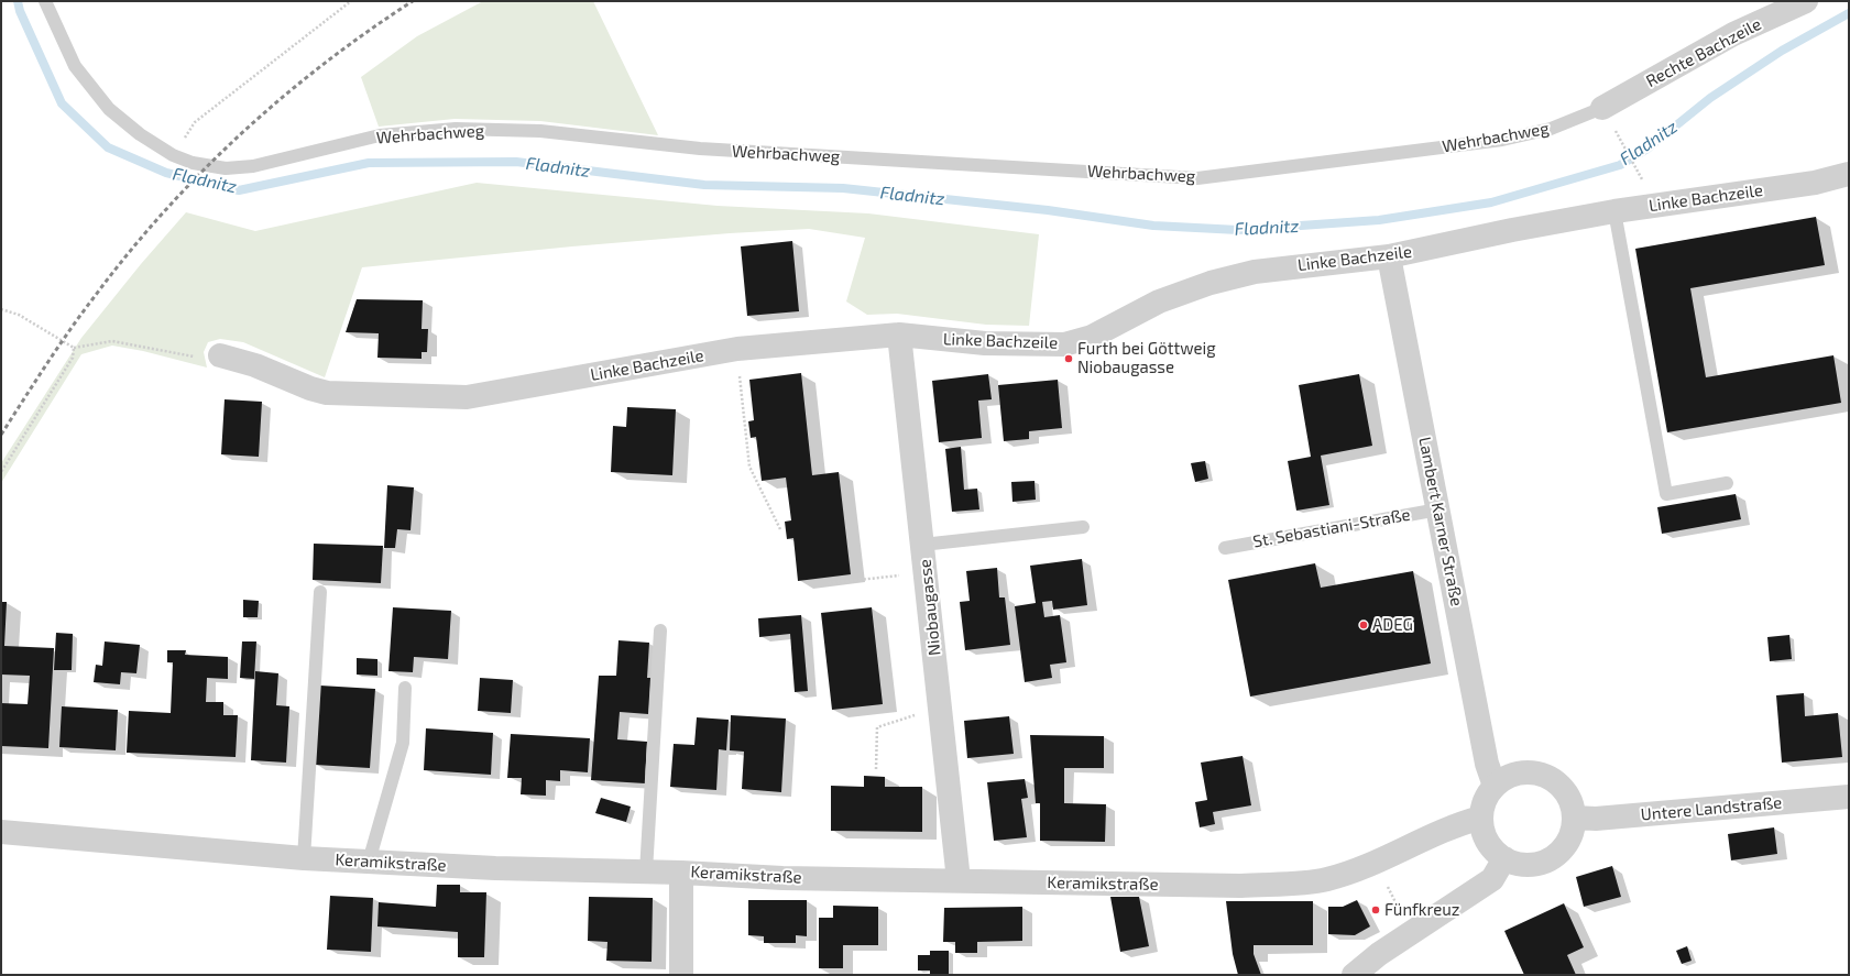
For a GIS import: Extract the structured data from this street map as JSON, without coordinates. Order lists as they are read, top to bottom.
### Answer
{
  "streets": {
    "street": [
      "Rechte Bachzeile",
      "Linke Bachzeile",
      "Lambert Karner Straße",
      "Niobaugasse",
      "Untere Landstraße",
      "Keramikstraße"
    ],
    "lane": ["Wehrbachweg", "St. Sebastiani-Straße"]
  },
  "crossings": [
    ["Rechte Bachzeile", "Wehrbachweg"],
    ["Linke Bachzeile", "Lambert Karner Straße"],
    ["Linke Bachzeile", "Niobaugasse"],
    ["Lambert Karner Straße", "St. Sebastiani-Straße"],
    ["Lambert Karner Straße", "Untere Landstraße"],
    ["Lambert Karner Straße", "Keramikstraße"],
    ["Niobaugasse", "Keramikstraße"],
    ["Untere Landstraße", "Keramikstraße"]
  ],
  "water": ["Fladnitz"],
  "places": ["Furth bei Göttweig Niobaugasse", "ADEG", "Fünfkreuz"]
}
